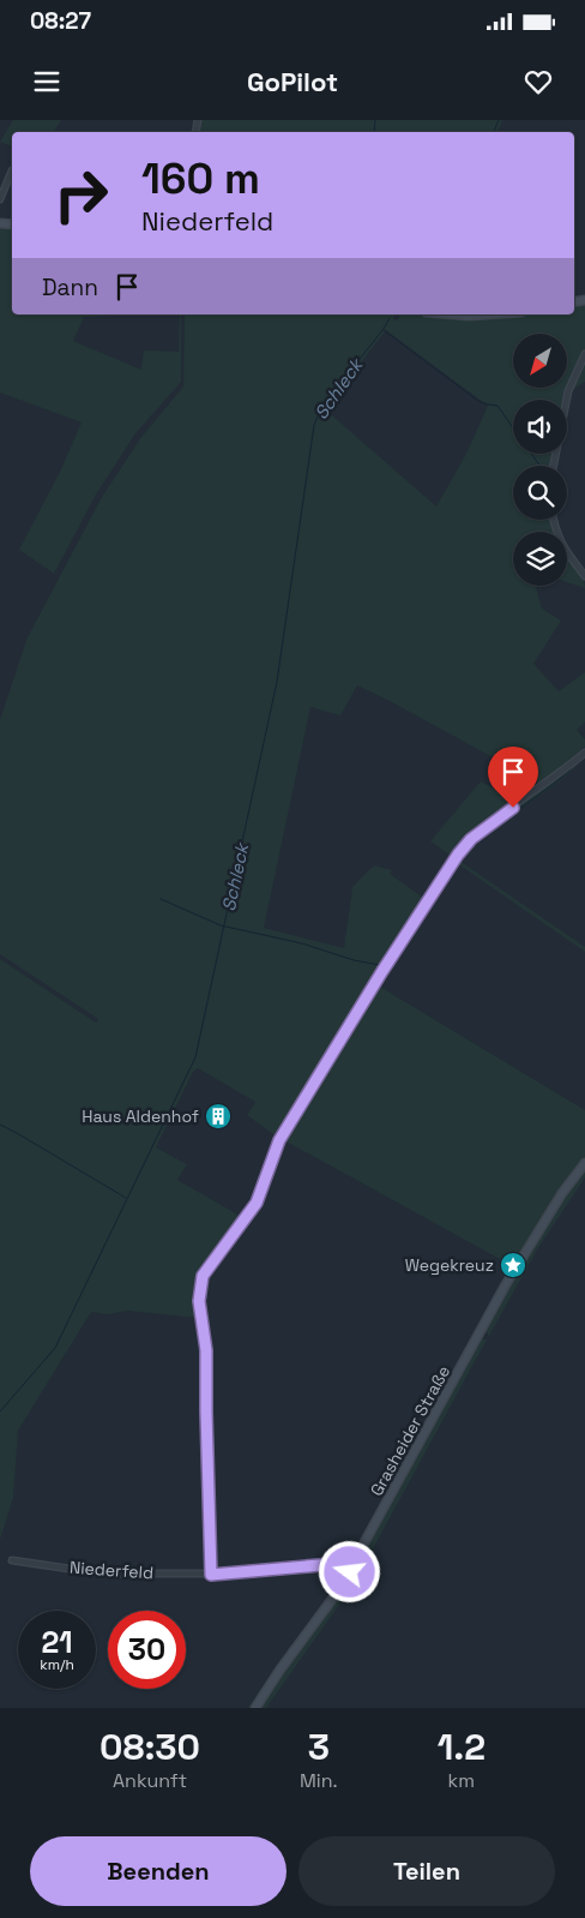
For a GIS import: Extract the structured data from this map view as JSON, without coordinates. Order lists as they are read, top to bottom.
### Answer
{
  "streets": {
    "street": ["Grasheider Straße", "Niederfeld"]
  },
  "crossings": [
    ["Grasheider Straße", "Niederfeld"]
  ],
  "water": ["Schleck"],
  "places": {
    "building": ["Haus Aldenhof"],
    "place": ["Wegekreuz"]
  },
  "north": "bottom left",
  "page": {
    "status": "08:27",
    "header": "GoPilot",
    "turn": ["160 m", "Niederfeld"],
    "then": "Dann",
    "speed": "21 km/h",
    "limit": "30",
    "eta": [
      "08:30",
      "Ankunft",
      "3",
      "Min.",
      "1.2",
      "km"
    ],
    "buttons": ["Beenden", "Teilen"]
  }
}
